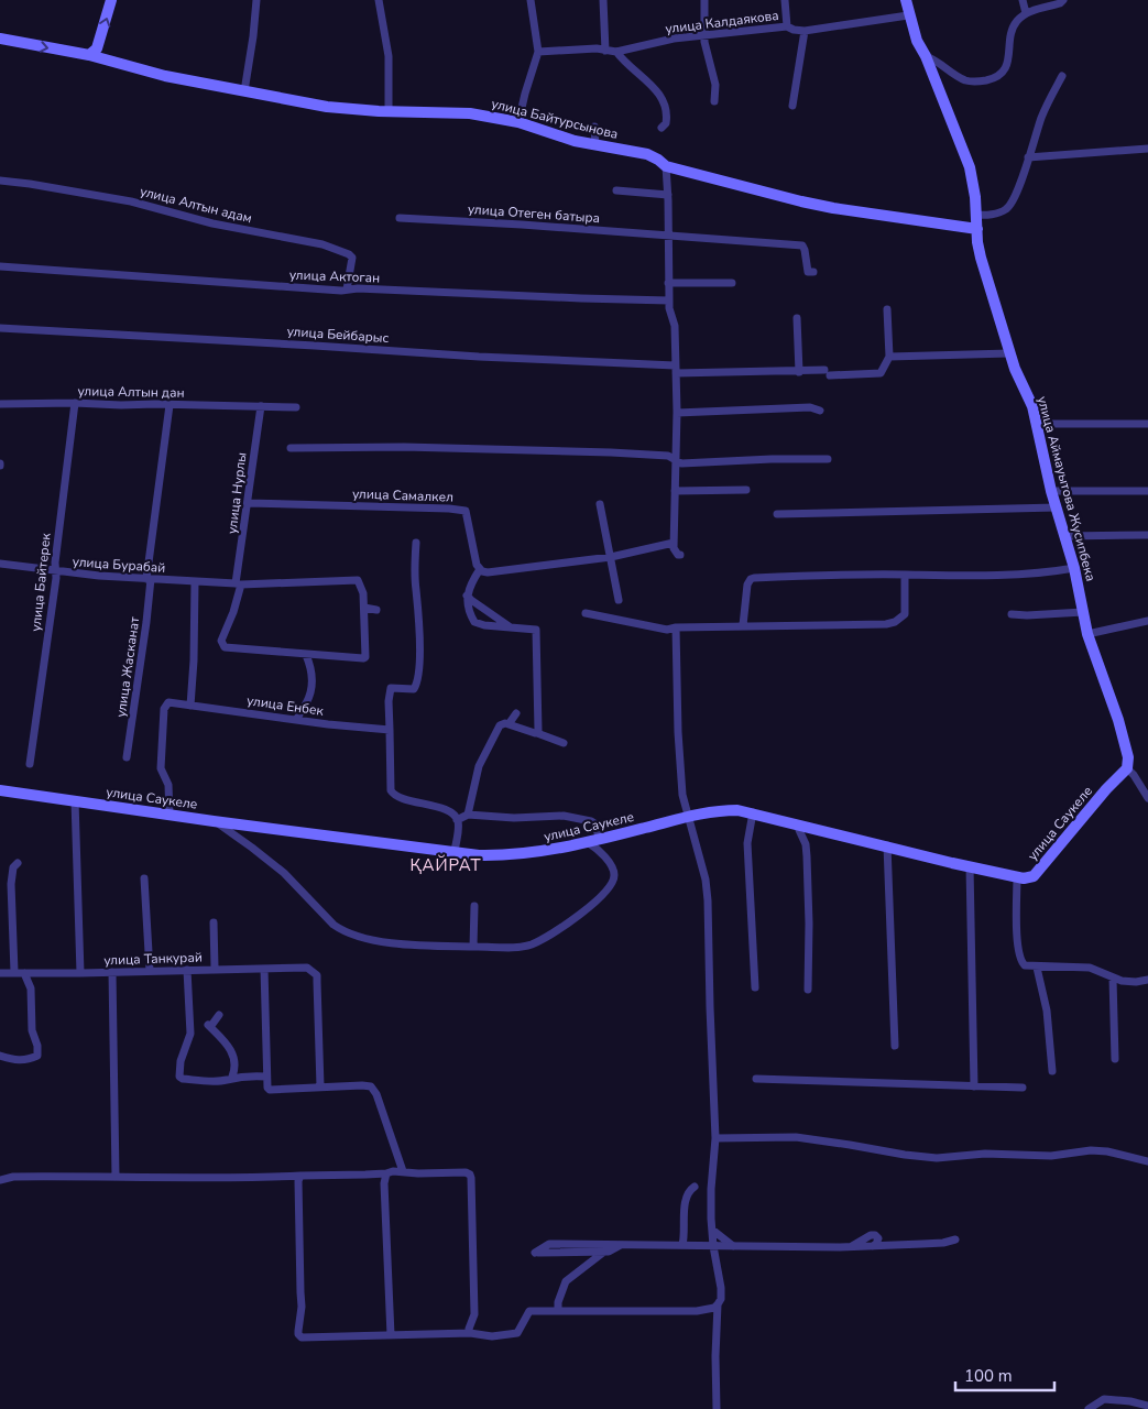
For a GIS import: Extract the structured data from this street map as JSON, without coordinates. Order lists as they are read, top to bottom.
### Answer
{
  "streets": {
    "street": [
      "улица Калдаякова",
      "улица Байтурсынова",
      "улица Алтын адам",
      "улица Отеген батыра",
      "улица Актоган",
      "улица Бейбарыс",
      "улица Алтын дан",
      "улица Аймауытова Жусипбека",
      "улица Нурлы",
      "улица Самалкел",
      "улица Бурабай",
      "улица Байтерек",
      "улица Жасканат",
      "улица Енбек",
      "улица Саукеле",
      "улица Танкурай"
    ]
  },
  "crossings": [
    ["улица Калдаякова", "улица Аймауытова Жусипбека"],
    ["улица Байтурсынова", "улица Аймауытова Жусипбека"],
    ["улица Алтын адам", "улица Актоган"],
    ["улица Алтын дан", "улица Нурлы"],
    ["улица Алтын дан", "улица Байтерек"],
    ["улица Алтын дан", "улица Жасканат"],
    ["улица Аймауытова Жусипбека", "улица Саукеле"],
    ["улица Нурлы", "улица Самалкел"],
    ["улица Нурлы", "улица Бурабай"],
    ["улица Бурабай", "улица Байтерек"],
    ["улица Бурабай", "улица Жасканат"],
    ["улица Енбек", "улица Саукеле"]
  ],
  "districts": ["ҚАЙРАТ"],
  "scale_bar": "100 m"
}
